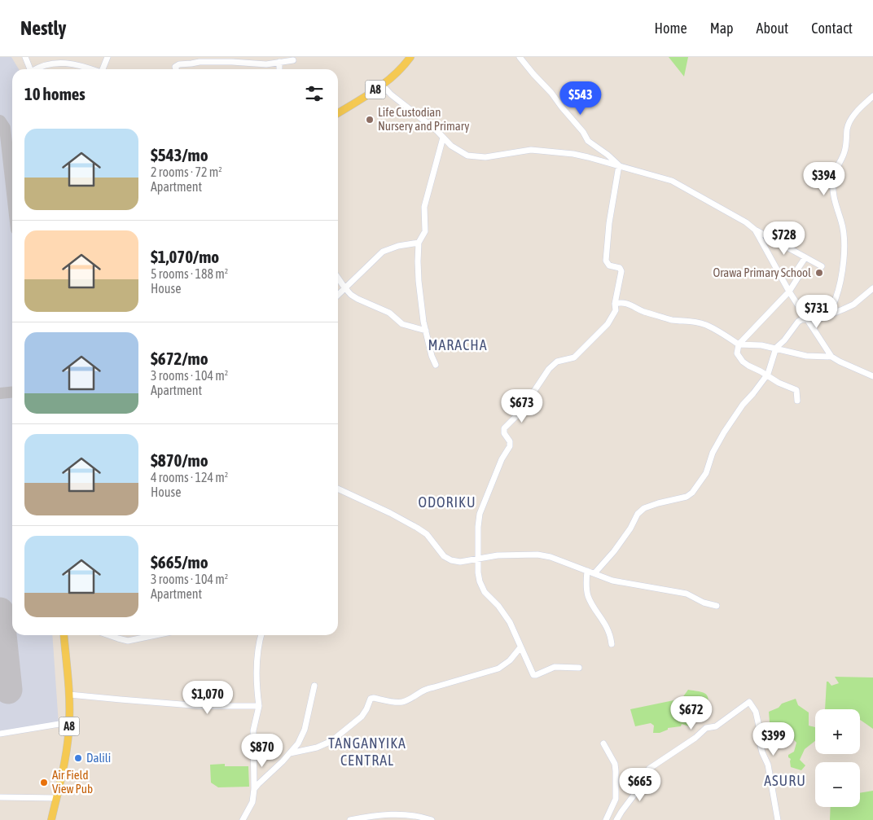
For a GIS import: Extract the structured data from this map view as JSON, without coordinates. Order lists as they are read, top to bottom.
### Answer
{
  "streets": {
    "main road": ["A8"]
  },
  "districts": [
    "MARACHA",
    "ODORIKU",
    "TANGANYIKA CENTRAL",
    "ASURU"
  ],
  "places": [
    "Life Custodian Nursery and Primary",
    "Orawa Primary School",
    "Dalili",
    "Air Field View Pub"
  ],
  "page": {
    "header": "Nestly",
    "nav": [
      "Home",
      "Map",
      "About",
      "Contact"
    ],
    "heading": "10 homes",
    "price": [
      "$543",
      "$394",
      "$728",
      "$731",
      "$673",
      "$1,070",
      "$672",
      "$399",
      "$870",
      "$665"
    ],
    "list": [
      {
        "name": "$543/mo",
        "note": "2 rooms · 72 m² · Apartment"
      },
      {
        "name": "$1,070/mo",
        "note": "5 rooms · 188 m² · House"
      },
      {
        "name": "$672/mo",
        "note": "3 rooms · 104 m² · Apartment"
      },
      {
        "name": "$870/mo",
        "note": "4 rooms · 124 m² · House"
      },
      {
        "name": "$665/mo",
        "note": "3 rooms · 104 m² · Apartment"
      }
    ],
    "map_buttons": ["+", "−"]
  }
}
